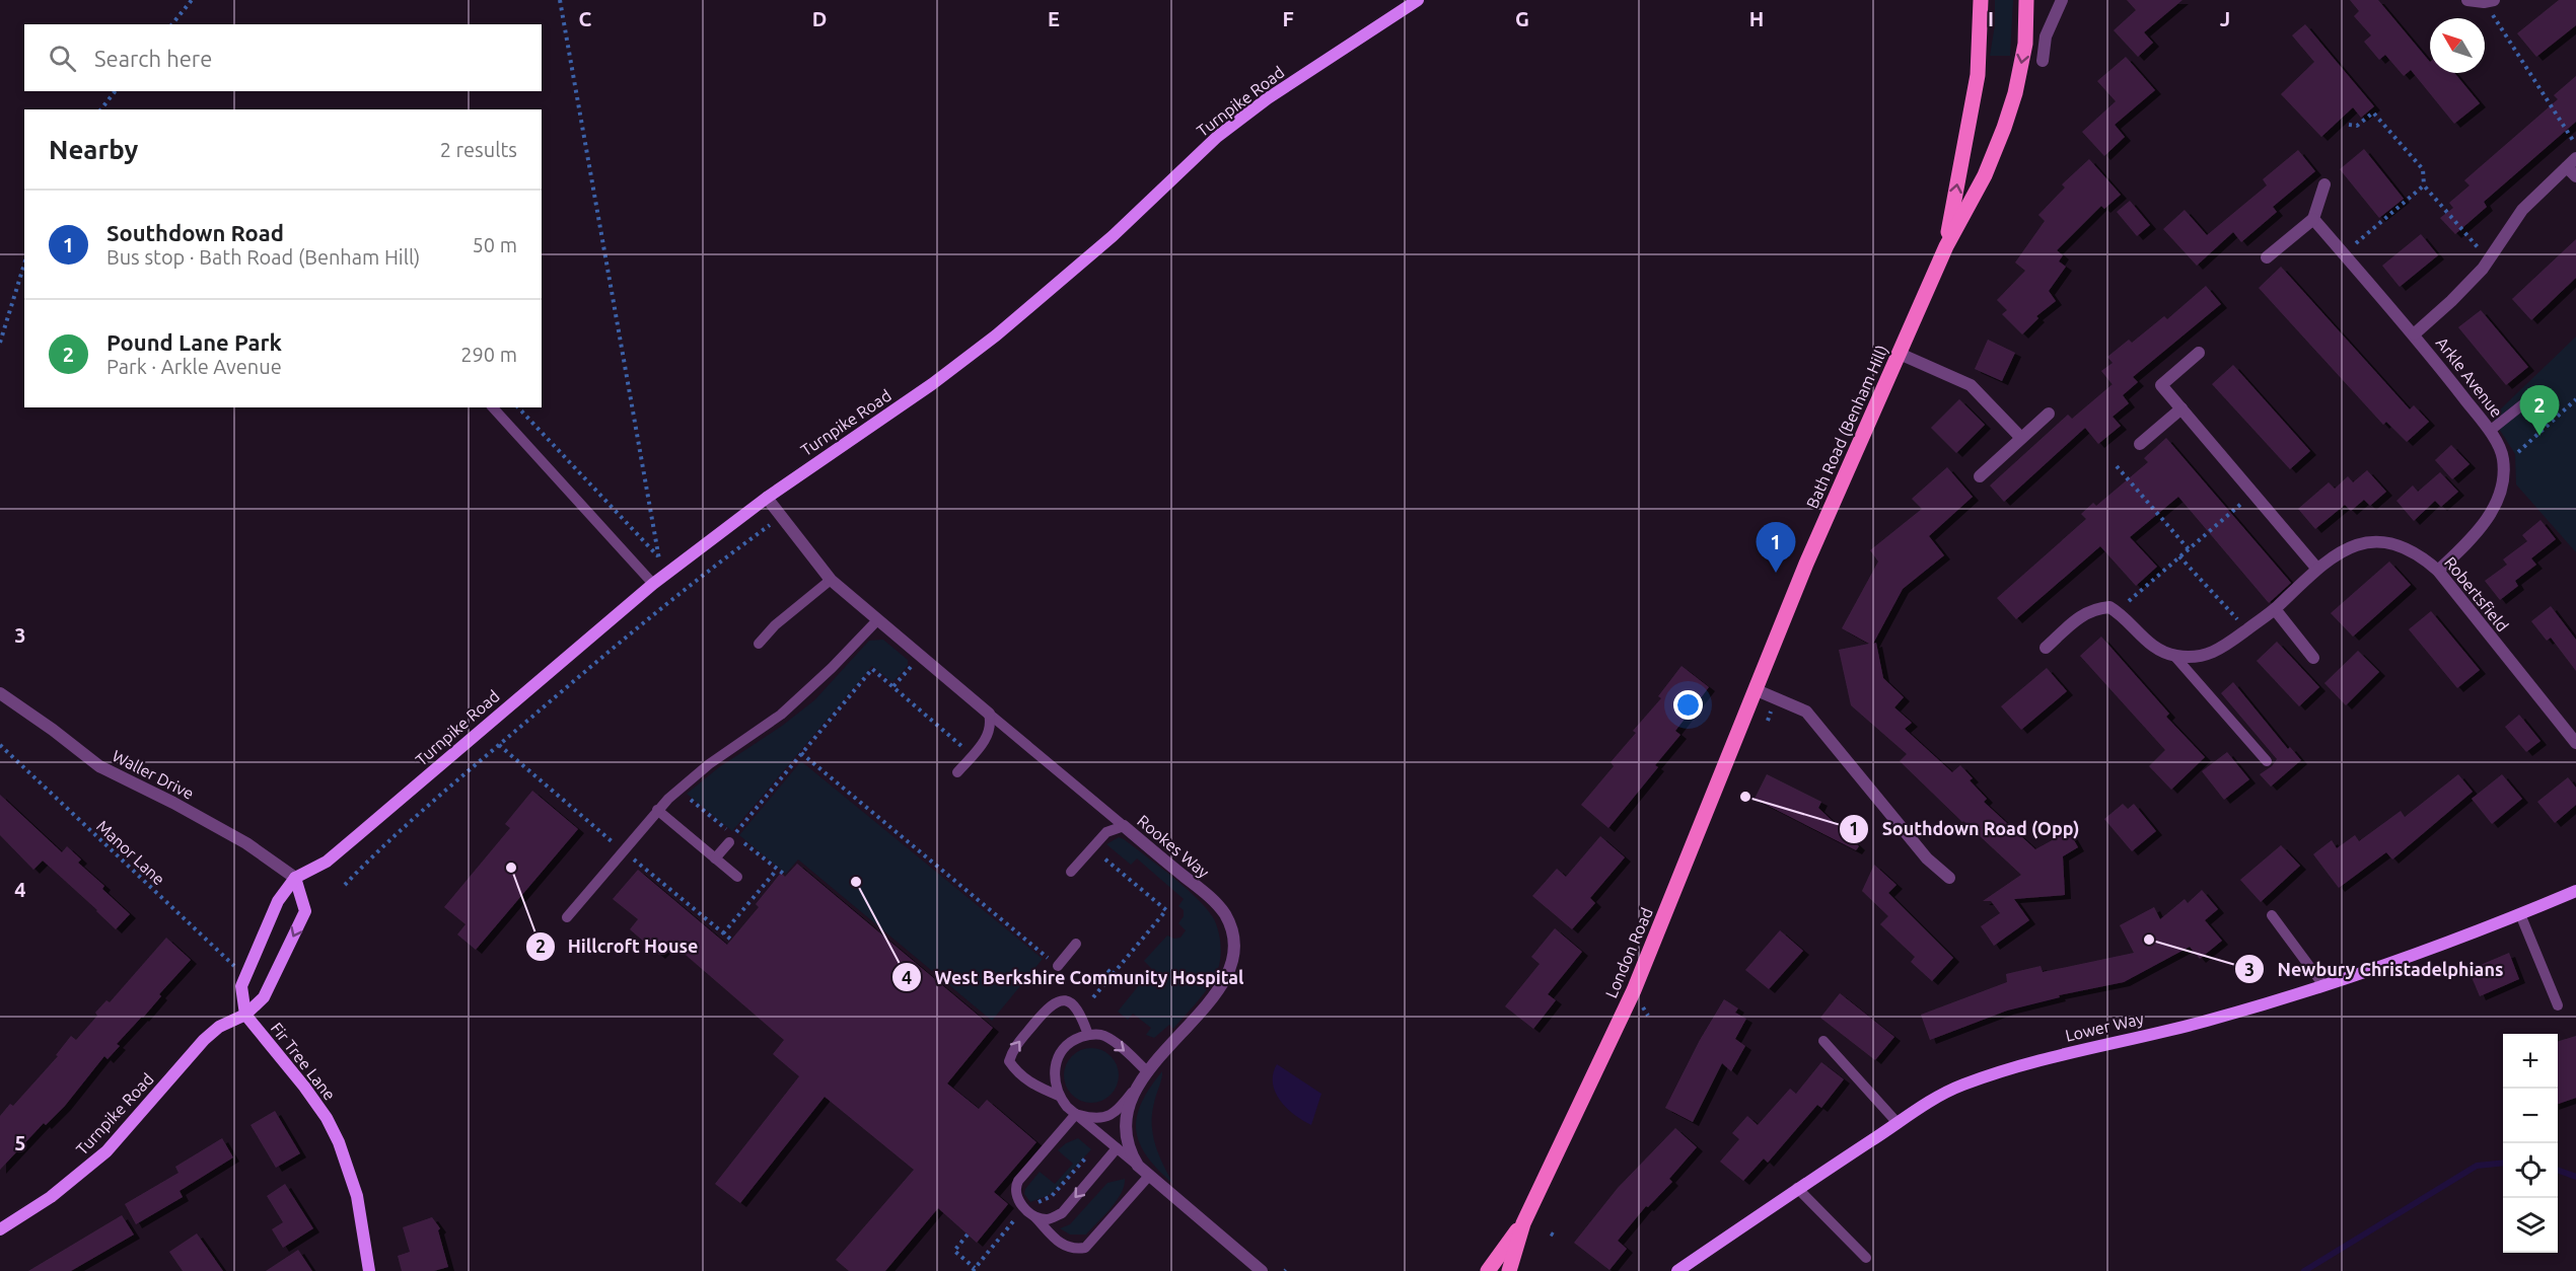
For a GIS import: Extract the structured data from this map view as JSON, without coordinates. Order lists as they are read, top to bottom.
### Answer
{
  "streets": {
    "main road": ["Bath Road (Benham Hill)", "London Road"],
    "street": [
      "Turnpike Road",
      "Arkle Avenue",
      "Robertsfield",
      "Waller Drive",
      "Rookes Way",
      "Lower Way",
      "Fir Tree Lane"
    ],
    "path": ["Manor Lane"]
  },
  "crossings": [
    ["Turnpike Road", "Waller Drive"],
    ["Turnpike Road", "Rookes Way"],
    ["Turnpike Road", "Manor Lane"],
    ["Turnpike Road", "Fir Tree Lane"],
    ["Bath Road (Benham Hill)", "London Road"]
  ],
  "places": [
    "Southdown Road (Opp)",
    "Hillcroft House",
    "West Berkshire Community Hospital",
    "Newbury Christadelphians"
  ],
  "north": "top left",
  "page": {
    "search": "Search here",
    "heading": ["Nearby", "2 results"],
    "list": [
      {
        "mark": "1",
        "name": "Southdown Road",
        "note": "Bus stop · Bath Road (Benham Hill)",
        "value": "50 m"
      },
      {
        "mark": "2",
        "name": "Pound Lane Park",
        "note": "Park · Arkle Avenue",
        "value": "290 m"
      }
    ],
    "pins": ["2", "1"],
    "map_buttons": ["+", "−"]
  },
  "grid": {
    "columns": [
      "C",
      "D",
      "E",
      "F",
      "G",
      "H",
      "I",
      "J"
    ],
    "rows": ["3", "4", "5"]
  }
}
